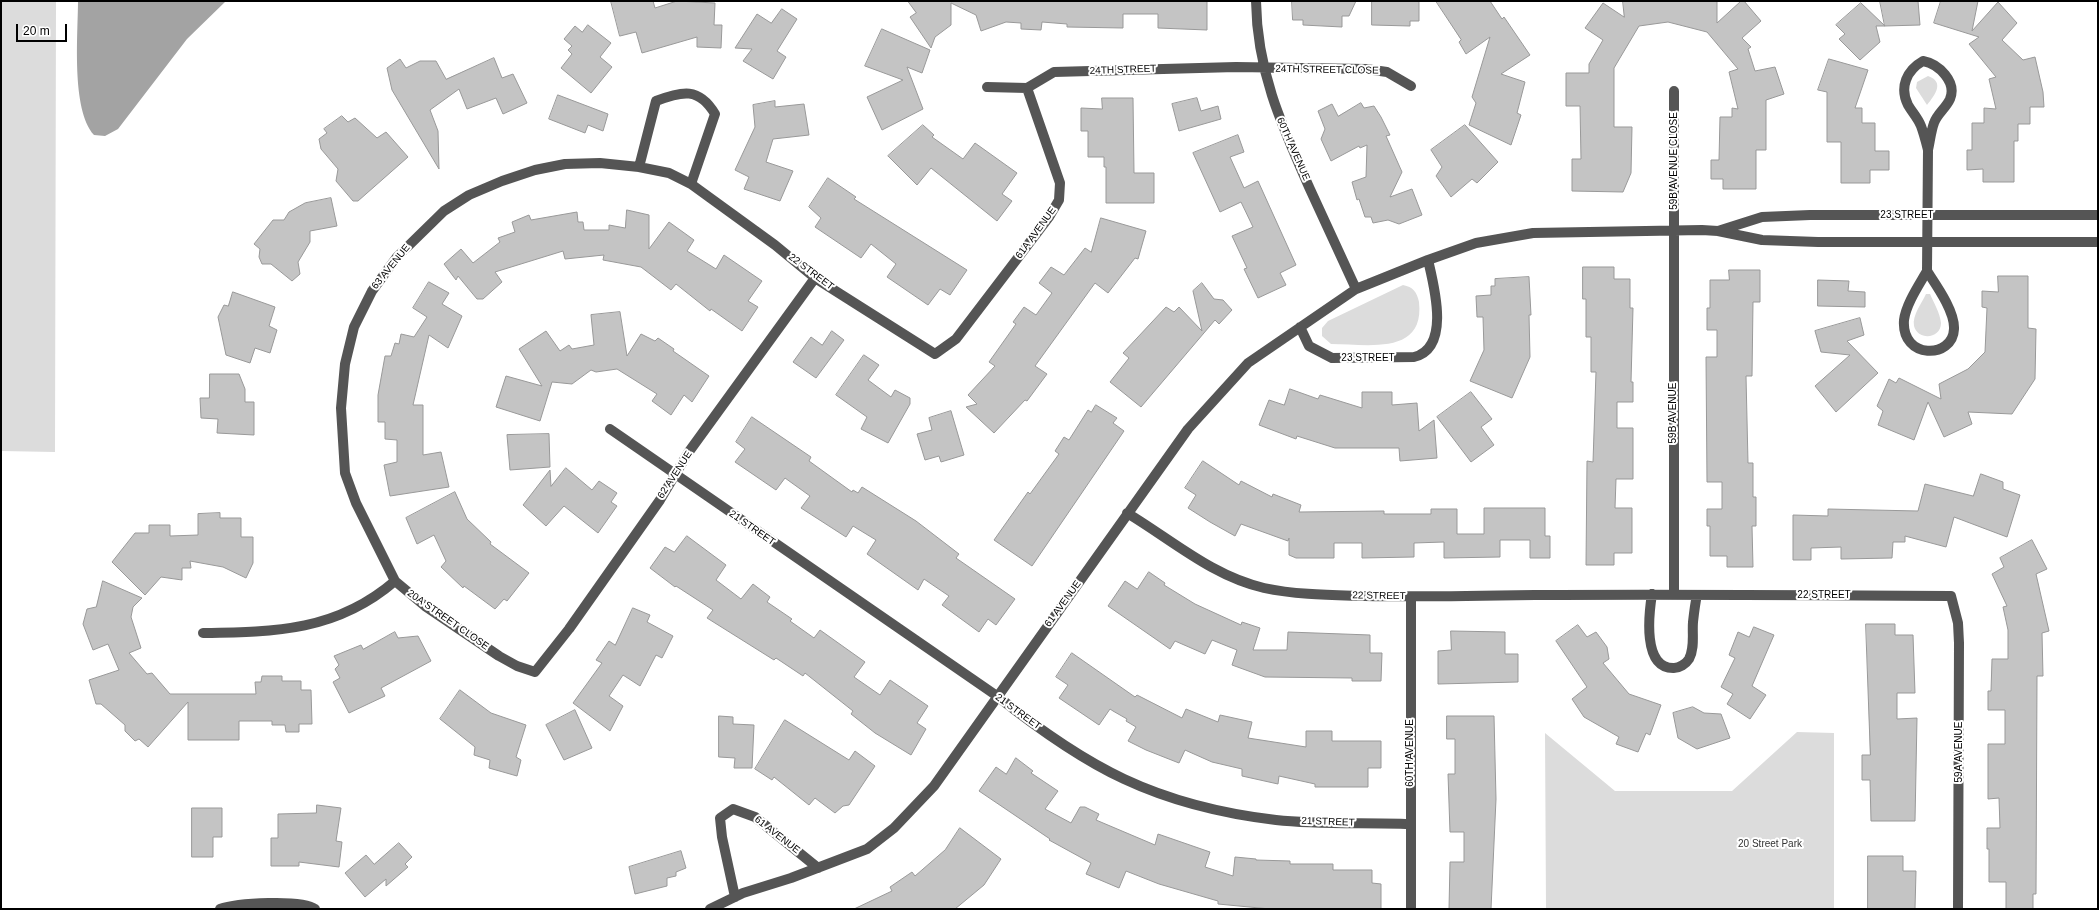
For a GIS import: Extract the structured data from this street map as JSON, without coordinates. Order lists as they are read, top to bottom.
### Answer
{
  "streets": {
    "street": [
      "24TH STREET",
      "24TH STREET CLOSE",
      "60TH AVENUE",
      "59B AVENUE CLOSE",
      "23 STREET",
      "61A AVENUE",
      "63 AVENUE",
      "22 STREET",
      "59B AVENUE",
      "62 AVENUE",
      "21 STREET",
      "61 AVENUE",
      "20A STREET CLOSE",
      "59A AVENUE"
    ]
  },
  "crossings": [
    ["24TH STREET", "24TH STREET CLOSE"],
    ["24TH STREET", "60TH AVENUE"],
    ["24TH STREET", "61A AVENUE"],
    ["24TH STREET CLOSE", "60TH AVENUE"],
    ["60TH AVENUE", "23 STREET"],
    ["60TH AVENUE", "22 STREET"],
    ["60TH AVENUE", "21 STREET"],
    ["59B AVENUE CLOSE", "23 STREET"],
    ["59B AVENUE CLOSE", "59B AVENUE"],
    ["23 STREET", "59B AVENUE"],
    ["23 STREET", "61 AVENUE"],
    ["61A AVENUE", "22 STREET"],
    ["63 AVENUE", "22 STREET"],
    ["63 AVENUE", "20A STREET CLOSE"],
    ["22 STREET", "59B AVENUE"],
    ["22 STREET", "62 AVENUE"],
    ["22 STREET", "61 AVENUE"],
    ["22 STREET", "59A AVENUE"],
    ["62 AVENUE", "21 STREET"],
    ["62 AVENUE", "20A STREET CLOSE"],
    ["21 STREET", "61 AVENUE"]
  ],
  "parks": ["20 Street Park"],
  "scale_bar": "20 m"
}
